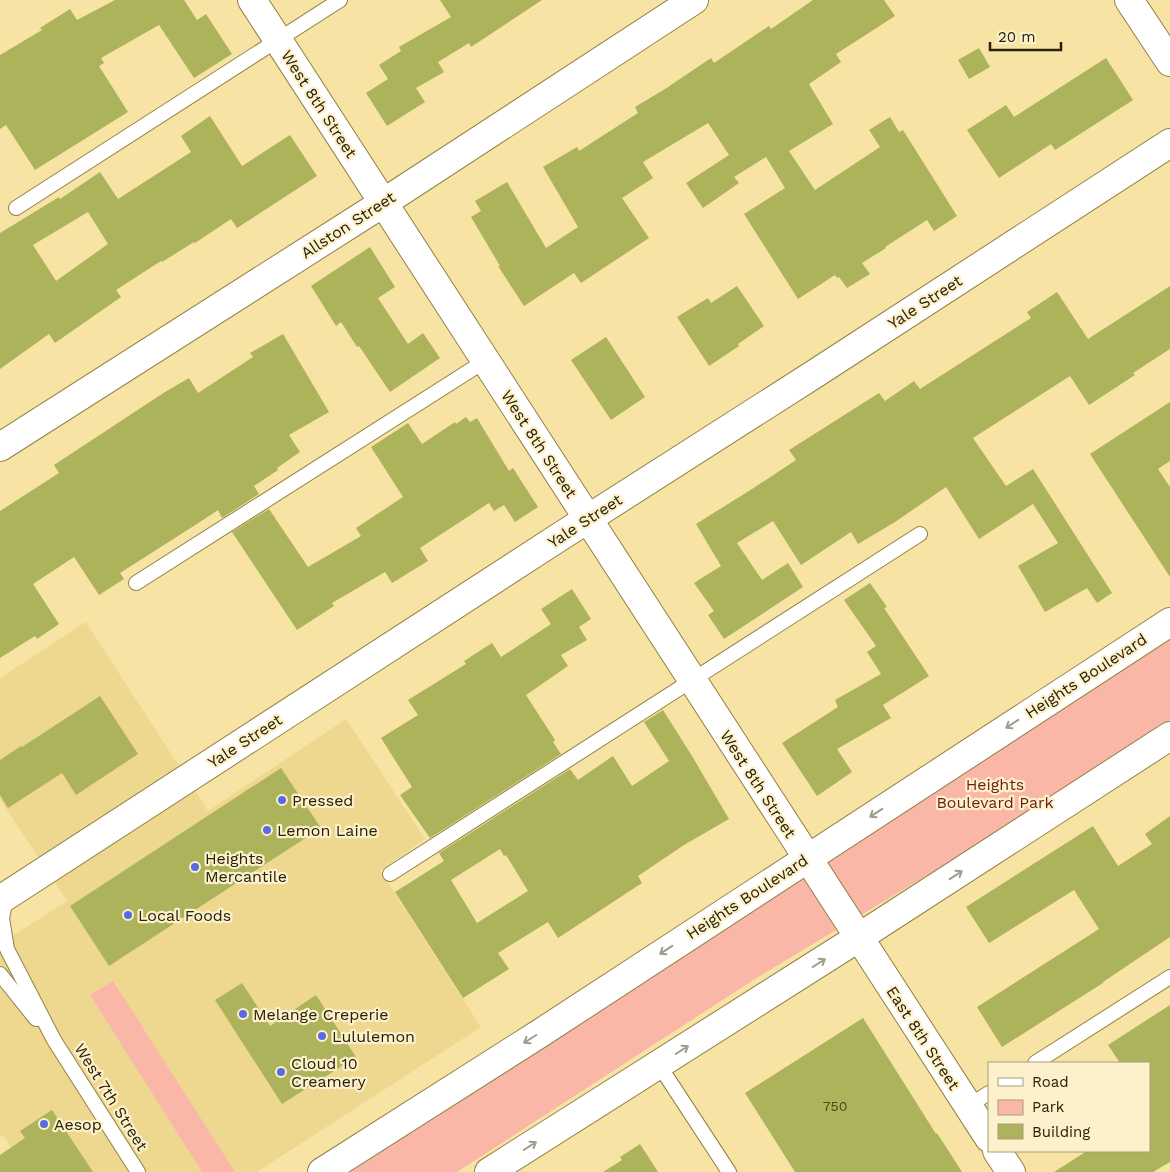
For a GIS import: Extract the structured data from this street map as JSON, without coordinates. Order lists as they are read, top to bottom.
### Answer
{
  "streets": {
    "main road": [
      "West 8th Street",
      "Allston Street",
      "Yale Street",
      "Heights Boulevard",
      "East 8th Street"
    ],
    "lane": ["West 7th Street"]
  },
  "crossings": [
    ["West 8th Street", "Allston Street"],
    ["West 8th Street", "Yale Street"],
    ["West 8th Street", "Heights Boulevard"],
    ["West 8th Street", "East 8th Street"],
    ["Yale Street", "West 7th Street"]
  ],
  "parks": ["Heights Boulevard Park"],
  "places": [
    "Pressed",
    "Lemon Laine",
    "Heights Mercantile",
    "Local Foods",
    "Melange Creperie",
    "Lululemon",
    "Cloud 10 Creamery",
    "Aesop"
  ],
  "house_numbers": ["750"],
  "legend": ["Road", "Park", "Building"],
  "scale_bar": "20 m"
}
